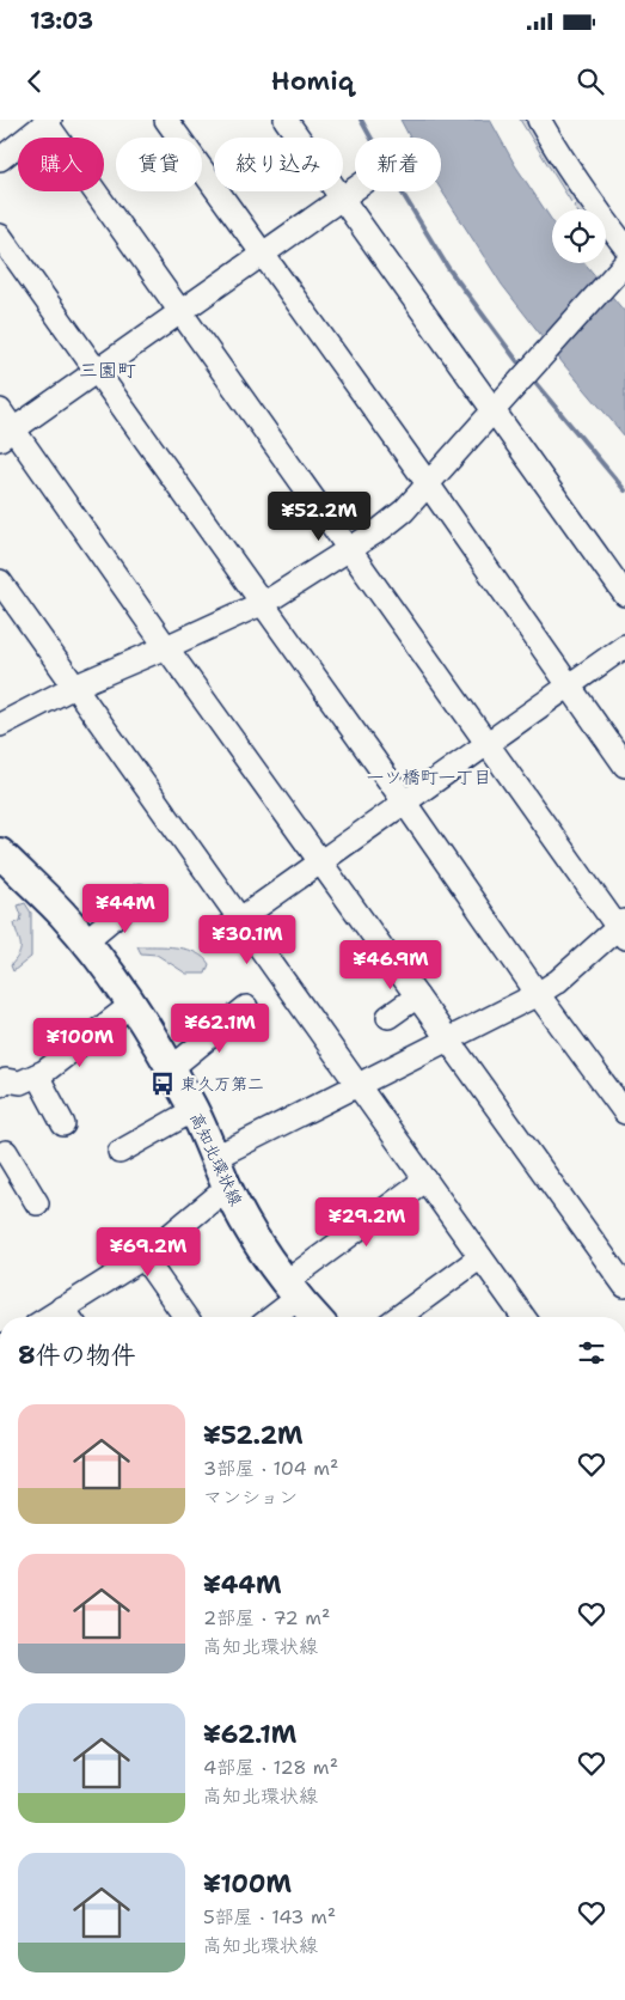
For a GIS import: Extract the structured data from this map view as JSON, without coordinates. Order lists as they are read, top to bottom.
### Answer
{
  "streets": {
    "main road": ["高知北環状線"]
  },
  "districts": ["三園町", "一ツ橋町一丁目"],
  "places": {
    "bus stop": ["東久万第二"]
  },
  "page": {
    "status": "13:03",
    "header": "Homiq",
    "chip": [
      "購入",
      "賃貸",
      "絞り込み",
      "新着"
    ],
    "price": [
      "¥52.2M",
      "¥44M",
      "¥30.1M",
      "¥46.9M",
      "¥62.1M",
      "¥100M",
      "¥29.2M",
      "¥69.2M"
    ],
    "heading": "8件の物件",
    "list": [
      {
        "name": "¥52.2M",
        "note": "3部屋 · 104 m² · マンション"
      },
      {
        "name": "¥44M",
        "note": "2部屋 · 72 m² · 高知北環状線"
      },
      {
        "name": "¥62.1M",
        "note": "4部屋 · 128 m² · 高知北環状線"
      },
      {
        "name": "¥100M",
        "note": "5部屋 · 143 m² · 高知北環状線"
      }
    ]
  }
}
